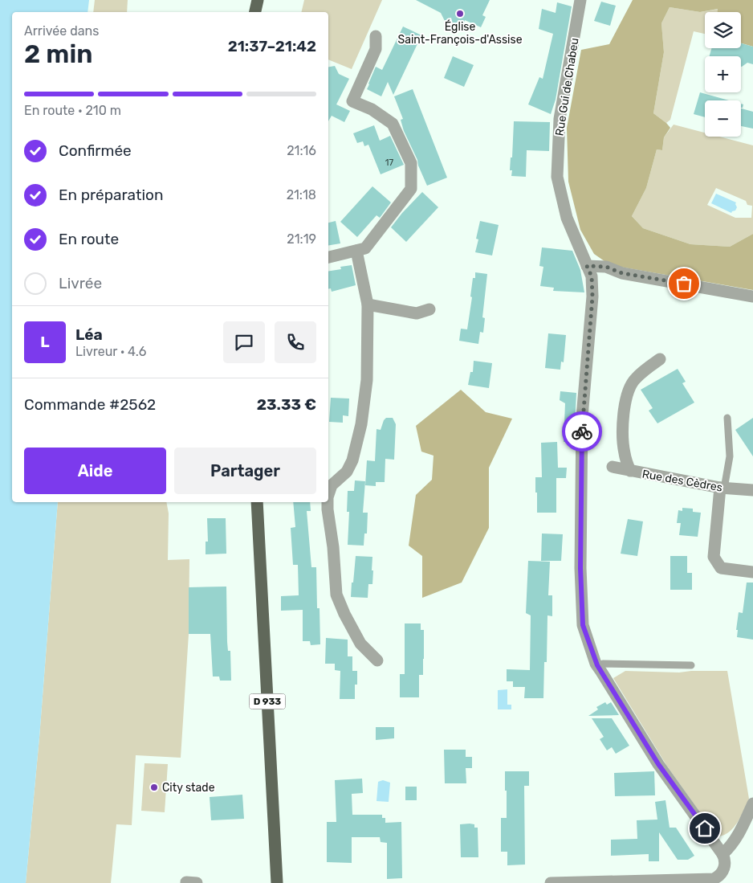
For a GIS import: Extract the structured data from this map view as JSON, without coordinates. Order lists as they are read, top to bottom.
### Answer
{
  "streets": {
    "main road": ["D 933"],
    "street": ["Rue Gui de Chabeu", "Rue des Cèdres"]
  },
  "places": ["Église Saint-François-d'Assise", "City stade"],
  "house_numbers": ["17"],
  "page": {
    "map_buttons": ["+", "−"],
    "heading": ["2 min", "Arrivée dans", "21:37–21:42"],
    "panel": [
      "Léa",
      "Livreur · 4.6",
      "Commande #2562",
      "23.33 €"
    ],
    "bar": "En route · 210 m",
    "list": [
      ["Confirmée", "21:16"],
      ["En préparation", "21:18"],
      ["En route", "21:19"],
      "Livrée"
    ],
    "round": "L",
    "buttons": ["Aide", "Partager"]
  }
}
